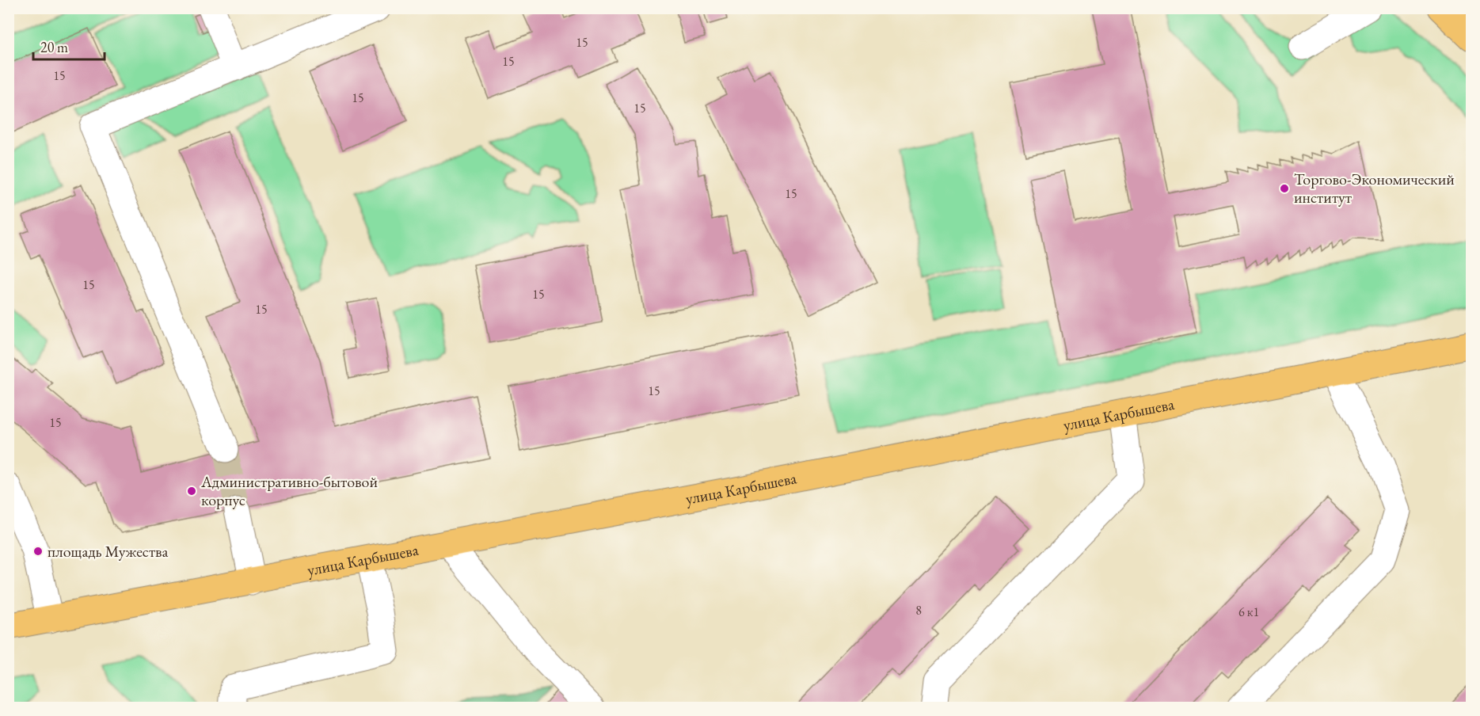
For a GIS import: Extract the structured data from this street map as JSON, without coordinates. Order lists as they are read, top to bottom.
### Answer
{
  "streets": {
    "main road": ["улица Карбышева"]
  },
  "places": ["Торгово-Экономический институт", "Административно-бытовой корпус", "площадь Мужества"],
  "house_numbers": [
    "15",
    "15",
    "15",
    "15",
    "15",
    "15",
    "15",
    "15",
    "15",
    "15",
    "15",
    "8",
    "6 к1"
  ],
  "scale_bar": "20 m"
}
